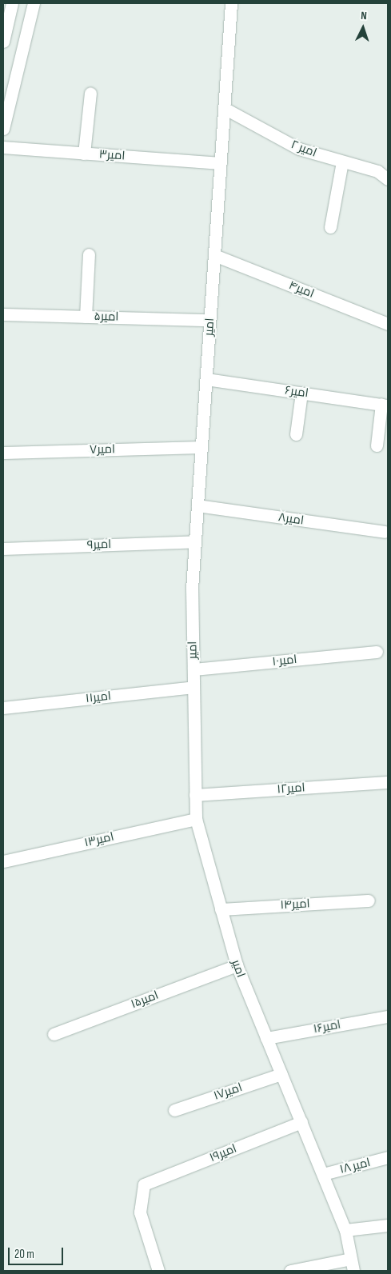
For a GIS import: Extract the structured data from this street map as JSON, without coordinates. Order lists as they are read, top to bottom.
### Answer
{
  "streets": {
    "street": [
      "امیر ۲",
      "امیر۳",
      "امیر۴",
      "امیر۵",
      "امیر",
      "امیر۶",
      "امیر۷",
      "امیر۸",
      "امیر۹",
      "امیر۱۰",
      "امیر۱۱",
      "امیر۱۲",
      "امیر۱۳",
      "امیر۱۴",
      "امیر۱۵",
      "امیر۱۶",
      "امیر۱۷",
      "امیر۱۹",
      "امیر ۱۸"
    ]
  },
  "crossings": [
    ["امیر ۲", "امیر"],
    ["امیر۳", "امیر"],
    ["امیر۴", "امیر"],
    ["امیر۵", "امیر"],
    ["امیر", "امیر۶"],
    ["امیر", "امیر۷"],
    ["امیر", "امیر۸"],
    ["امیر", "امیر۹"],
    ["امیر", "امیر۱۰"],
    ["امیر", "امیر۱۱"],
    ["امیر", "امیر۱۲"],
    ["امیر", "امیر۱۳"],
    ["امیر", "امیر۱۴"],
    ["امیر", "امیر۱۵"],
    ["امیر", "امیر۱۶"],
    ["امیر", "امیر۱۷"],
    ["امیر", "امیر۱۹"],
    ["امیر", "امیر ۱۸"]
  ],
  "scale_bar": "20 m",
  "north": "top"
}
